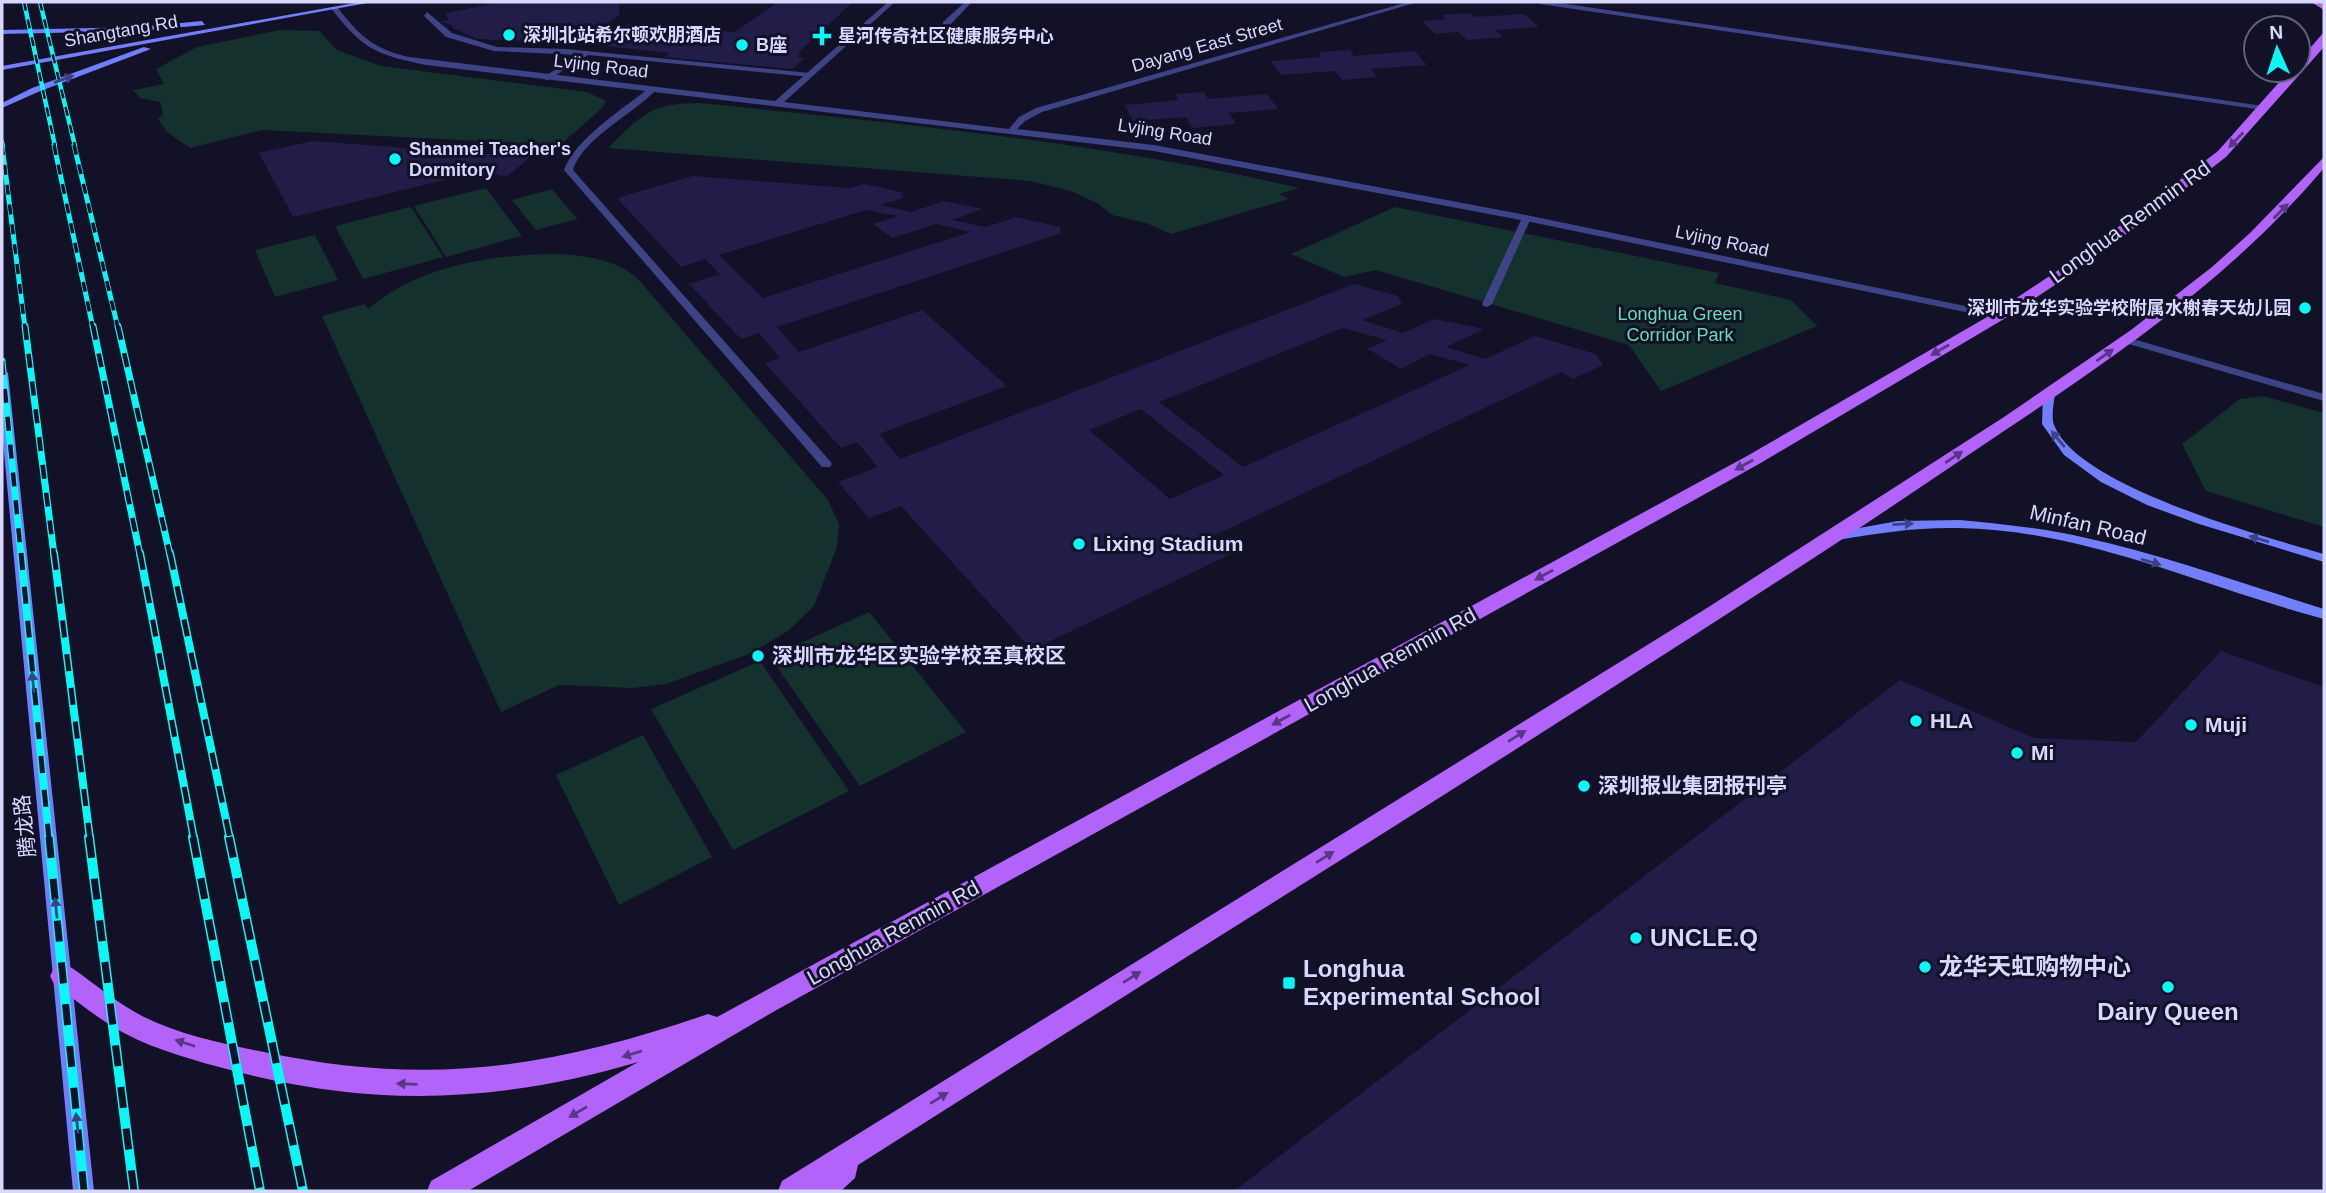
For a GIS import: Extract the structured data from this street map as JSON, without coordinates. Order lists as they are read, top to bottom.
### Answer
{
  "streets": {
    "main road": [
      "Shangtang Rd",
      "Longhua Renmin Rd",
      "Minfan Road",
      "腾龙路"
    ],
    "street": ["Dayang East Street", "Lvjing Road"]
  },
  "crossings": [
    ["Shangtang Rd", "Lvjing Road"],
    ["Dayang East Street", "Lvjing Road"],
    ["Lvjing Road", "Longhua Renmin Rd"]
  ],
  "one_way": ["腾龙路"],
  "parks": ["Longhua Green Corridor Park"],
  "places": {
    "other": [
      "深圳北站希尔顿欢朋酒店",
      "B座",
      "Shanmei Teacher's Dormitory",
      "深圳市龙华实验学校附属水榭春天幼儿园",
      "Lixing Stadium",
      "深圳市龙华区实验学校至真校区",
      "HLA",
      "Muji",
      "Mi",
      "深圳报业集团报刊亭",
      "UNCLE.Q",
      "龙华天虹购物中心",
      "Dairy Queen"
    ],
    "health": ["星河传奇社区健康服务中心"],
    "transit": ["Longhua Experimental School"]
  },
  "north": "top"
}
